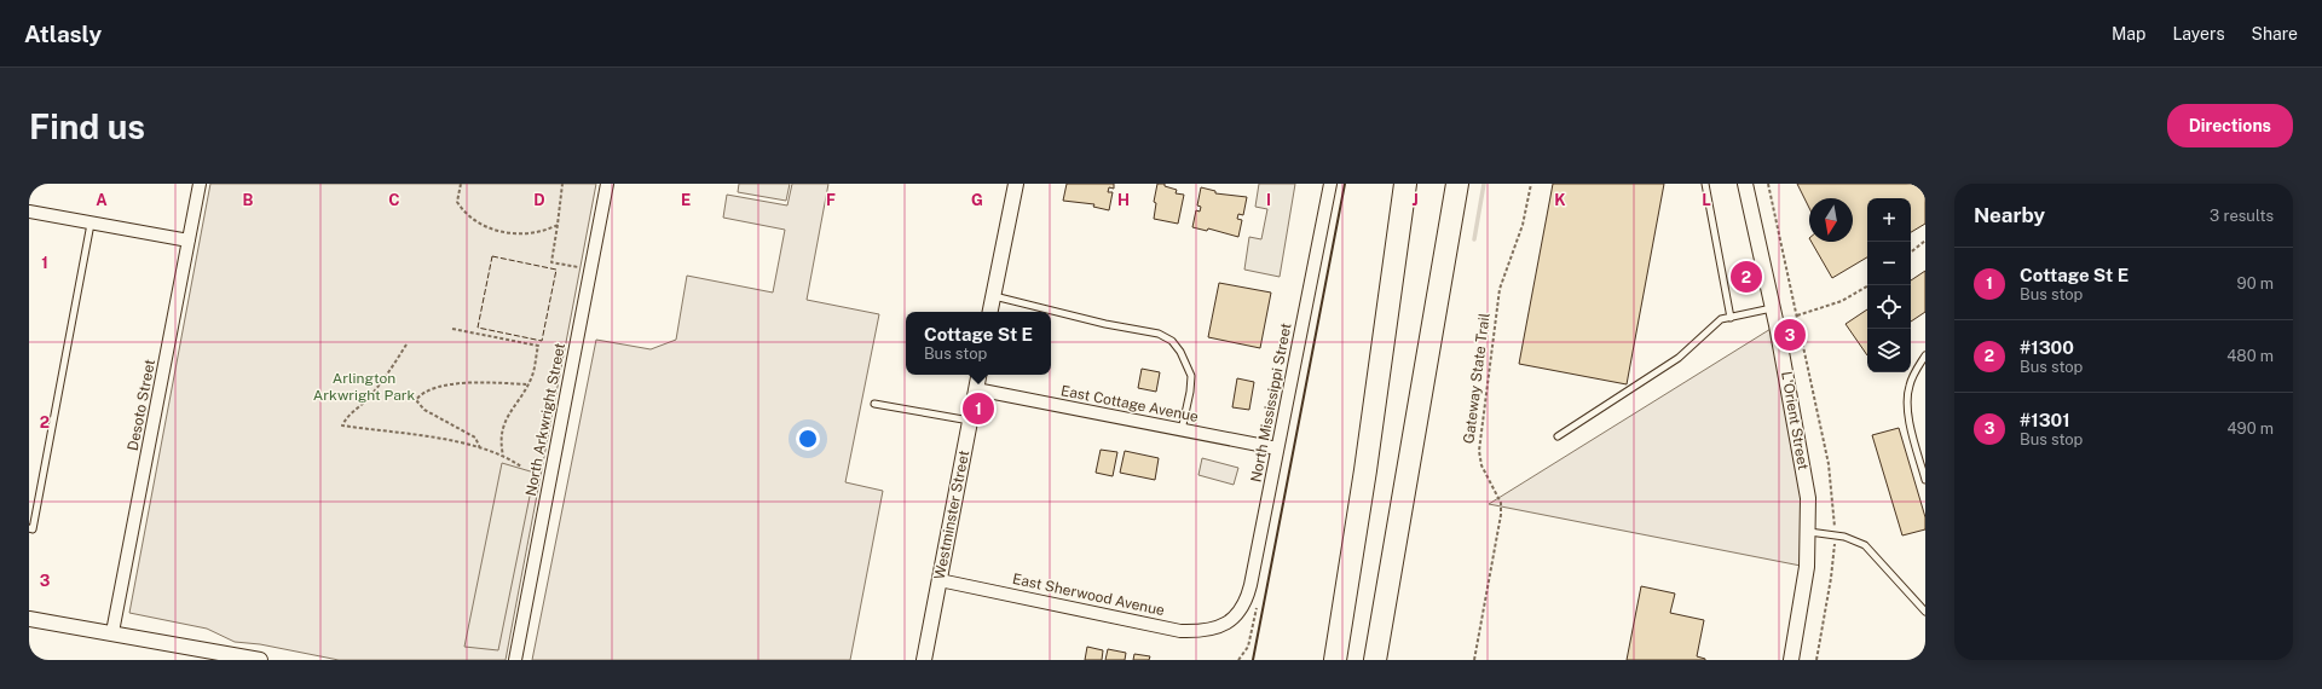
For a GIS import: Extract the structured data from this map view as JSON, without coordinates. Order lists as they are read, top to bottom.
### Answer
{
  "streets": {
    "street": [
      "North Mississippi Street",
      "East Cottage Avenue",
      "Desoto Street",
      "North Arkwright Street",
      "L'Orient Street",
      "Westminster Street",
      "East Sherwood Avenue"
    ],
    "path": ["Gateway State Trail"]
  },
  "crossings": [
    ["North Mississippi Street", "East Cottage Avenue"],
    ["North Mississippi Street", "East Sherwood Avenue"],
    ["East Cottage Avenue", "Westminster Street"],
    ["Westminster Street", "East Sherwood Avenue"]
  ],
  "parks": ["Arlington Arkwright Park"],
  "north": "bottom",
  "page": {
    "header": "Atlasly",
    "nav": ["Map", "Layers", "Share"],
    "buttons": "Directions",
    "title": "Find us",
    "heading": ["Nearby", "3 results"],
    "map_buttons": ["+", "−"],
    "list": [
      {
        "mark": "1",
        "name": "Cottage St E",
        "note": "Bus stop",
        "value": "90 m"
      },
      {
        "mark": "2",
        "name": "#1300",
        "note": "Bus stop",
        "value": "480 m"
      },
      {
        "mark": "3",
        "name": "#1301",
        "note": "Bus stop",
        "value": "490 m"
      }
    ],
    "pins": ["2", "3", "1"],
    "popup": ["Cottage St E", "Bus stop"]
  },
  "grid": {
    "columns": [
      "A",
      "B",
      "C",
      "D",
      "E",
      "F",
      "G",
      "H",
      "I",
      "J",
      "K",
      "L"
    ],
    "rows": ["1", "2", "3"]
  }
}
